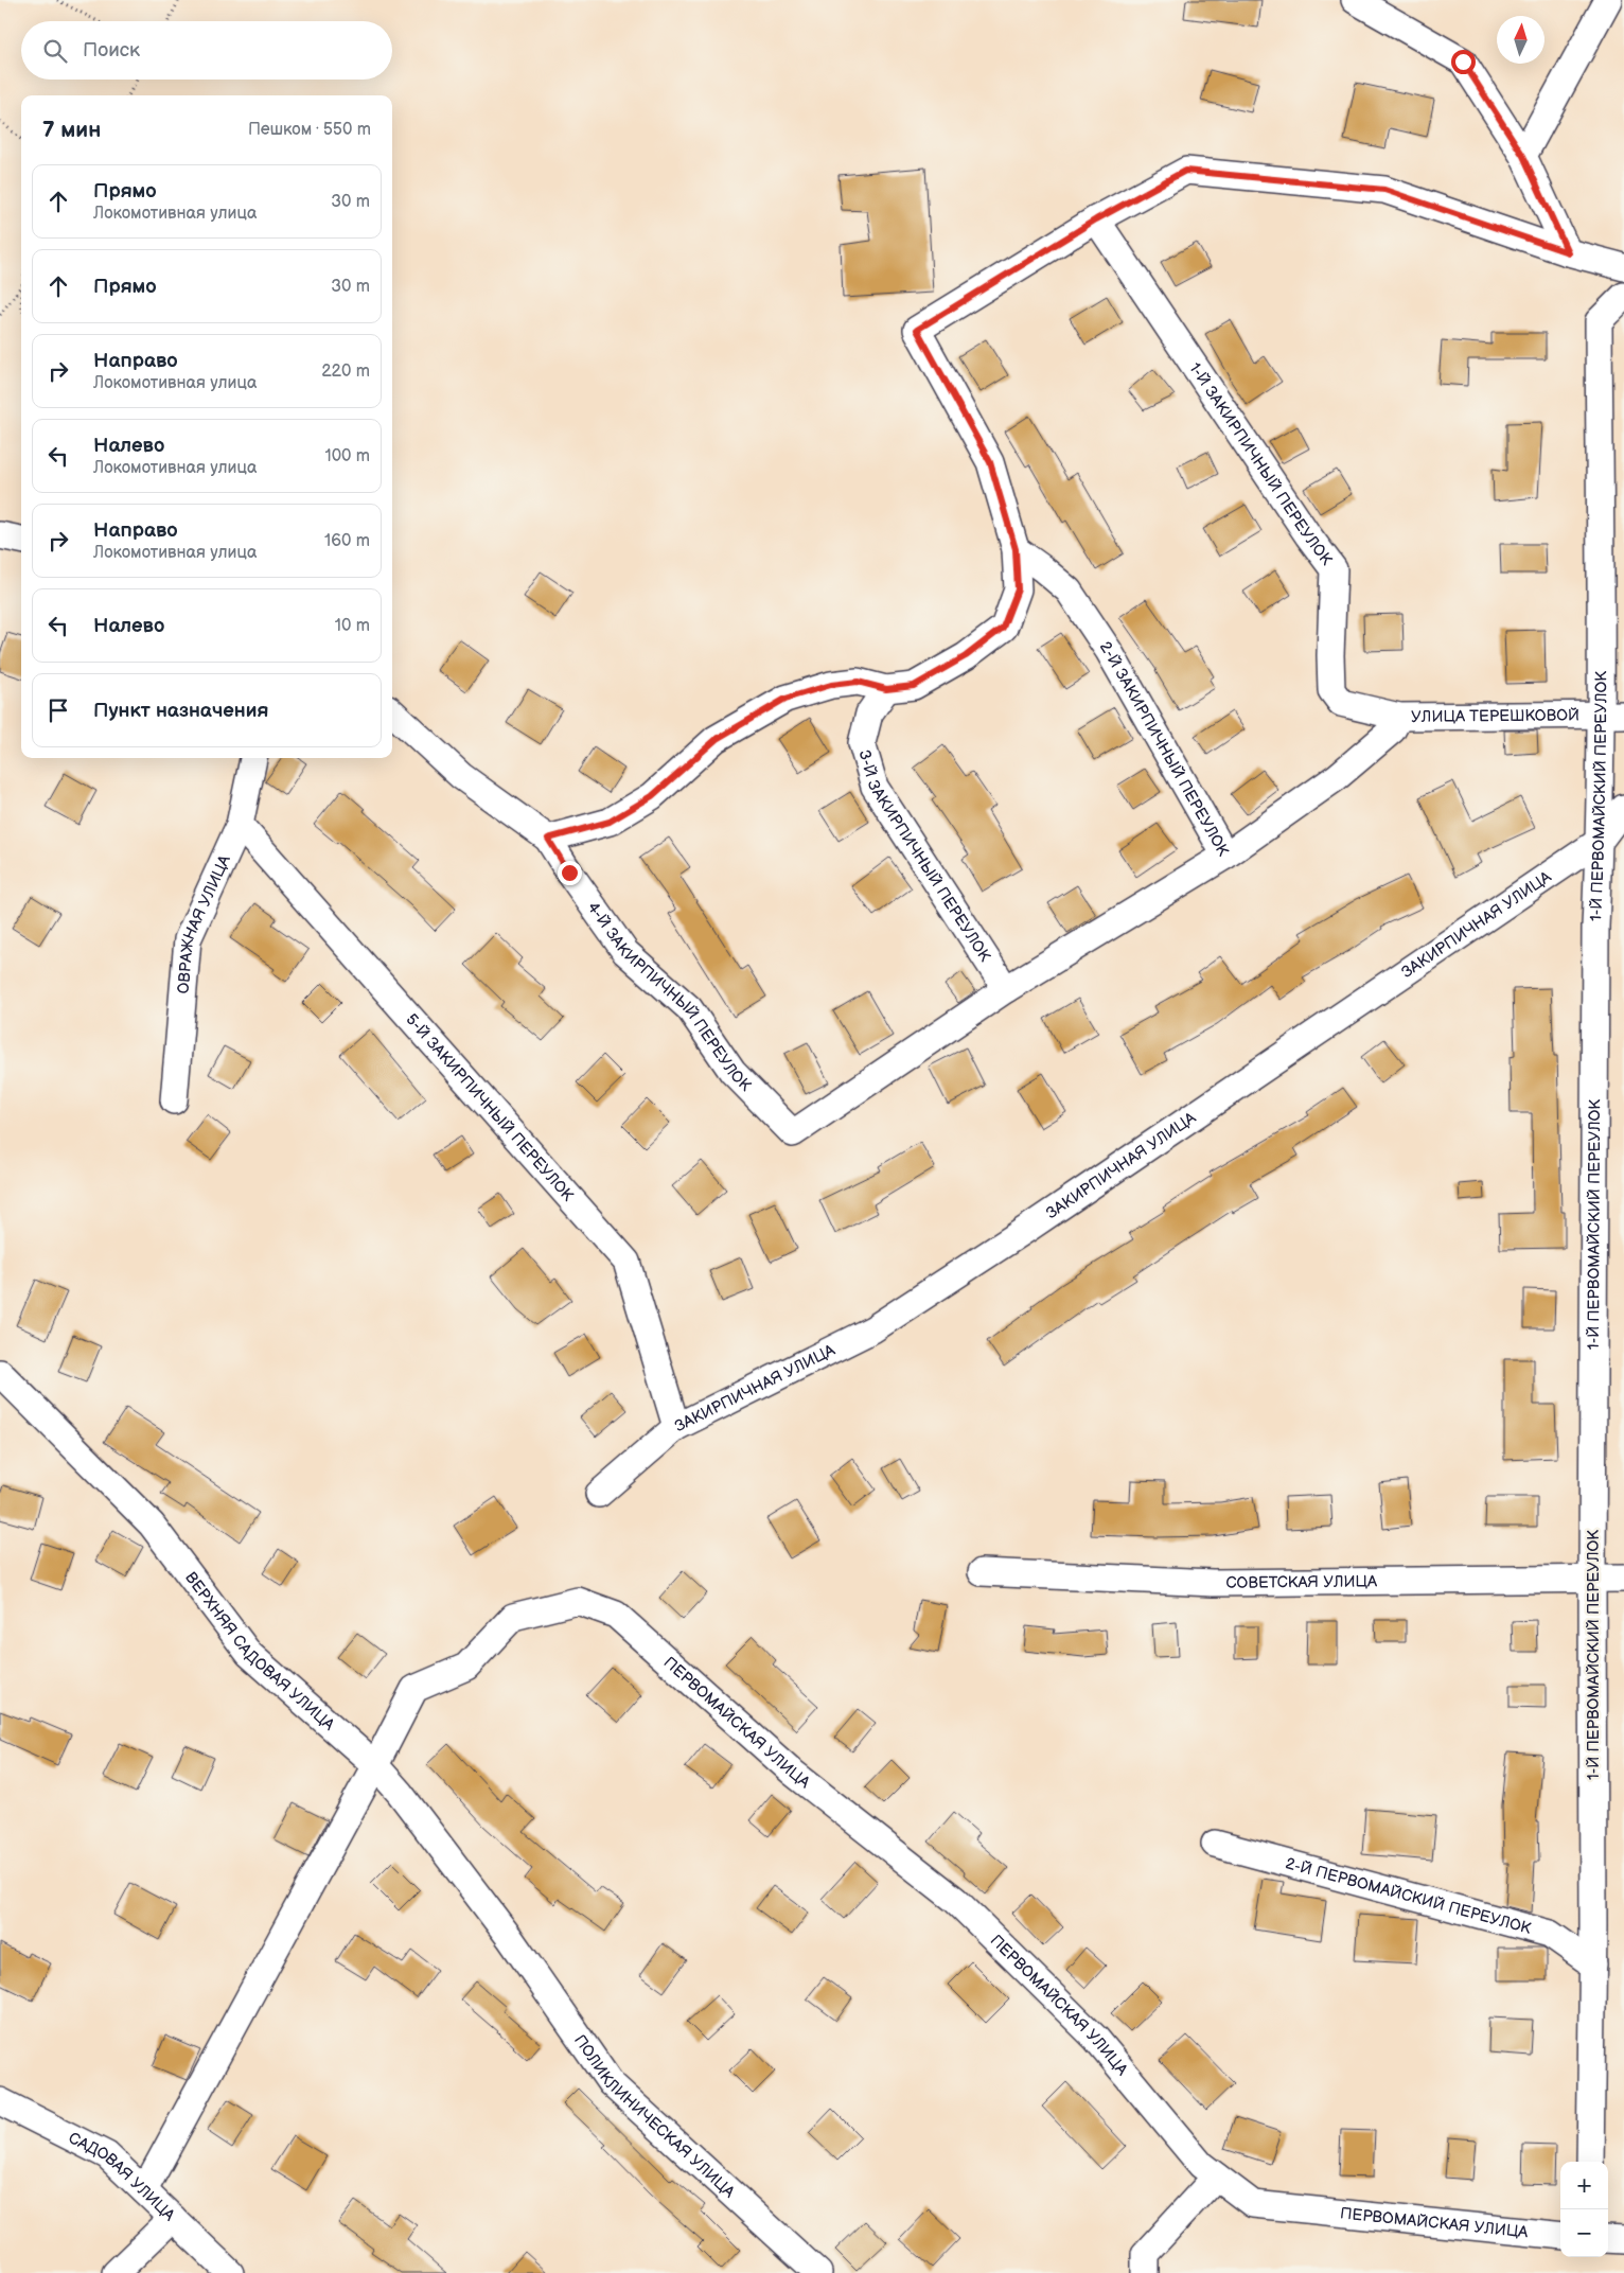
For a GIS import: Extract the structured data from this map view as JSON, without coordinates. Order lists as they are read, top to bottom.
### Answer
{
  "streets": {
    "street": [
      "1-Й ЗАКИРПИЧНЫЙ ПЕРЕУЛОК",
      "УЛИЦА ТЕРЕШКОВОЙ",
      "2-Й ЗАКИРПИЧНЫЙ ПЕРЕУЛОК",
      "1-Й ПЕРВОМАЙСКИЙ ПЕРЕУЛОК",
      "3-Й ЗАКИРПИЧНЫЙ ПЕРЕУЛОК",
      "ЗАКИРПИЧНАЯ УЛИЦА",
      "ОВРАЖНАЯ УЛИЦА",
      "4-Й ЗАКИРПИЧНЫЙ ПЕРЕУЛОК",
      "5-Й ЗАКИРПИЧНЫЙ ПЕРЕУЛОК",
      "СОВЕТСКАЯ УЛИЦА",
      "ВЕРХНЯЯ САДОВАЯ УЛИЦА",
      "ПЕРВОМАЙСКАЯ УЛИЦА",
      "2-Й ПЕРВОМАЙСКИЙ ПЕРЕУЛОК",
      "ПОЛИКЛИНИЧЕСКАЯ УЛИЦА",
      "САДОВАЯ УЛИЦА"
    ]
  },
  "crossings": [
    ["1-Й ЗАКИРПИЧНЫЙ ПЕРЕУЛОК", "УЛИЦА ТЕРЕШКОВОЙ"],
    ["1-Й ЗАКИРПИЧНЫЙ ПЕРЕУЛОК", "2-Й ЗАКИРПИЧНЫЙ ПЕРЕУЛОК"],
    ["УЛИЦА ТЕРЕШКОВОЙ", "2-Й ЗАКИРПИЧНЫЙ ПЕРЕУЛОК"],
    ["УЛИЦА ТЕРЕШКОВОЙ", "1-Й ПЕРВОМАЙСКИЙ ПЕРЕУЛОК"],
    ["1-Й ПЕРВОМАЙСКИЙ ПЕРЕУЛОК", "ЗАКИРПИЧНАЯ УЛИЦА"],
    ["1-Й ПЕРВОМАЙСКИЙ ПЕРЕУЛОК", "СОВЕТСКАЯ УЛИЦА"],
    ["1-Й ПЕРВОМАЙСКИЙ ПЕРЕУЛОК", "2-Й ПЕРВОМАЙСКИЙ ПЕРЕУЛОК"],
    ["3-Й ЗАКИРПИЧНЫЙ ПЕРЕУЛОК", "4-Й ЗАКИРПИЧНЫЙ ПЕРЕУЛОК"],
    ["ЗАКИРПИЧНАЯ УЛИЦА", "5-Й ЗАКИРПИЧНЫЙ ПЕРЕУЛОК"],
    ["ОВРАЖНАЯ УЛИЦА", "5-Й ЗАКИРПИЧНЫЙ ПЕРЕУЛОК"],
    ["ВЕРХНЯЯ САДОВАЯ УЛИЦА", "ПЕРВОМАЙСКАЯ УЛИЦА"],
    ["ВЕРХНЯЯ САДОВАЯ УЛИЦА", "ПОЛИКЛИНИЧЕСКАЯ УЛИЦА"]
  ],
  "north": "top",
  "page": {
    "search": "Поиск",
    "heading": ["7 мин", "Пешком · 550 m"],
    "list": [
      ["Прямо", "Локомотивная улица", "30 m"],
      ["Прямо", "30 m"],
      ["Направо", "Локомотивная улица", "220 m"],
      ["Налево", "Локомотивная улица", "100 m"],
      ["Направо", "Локомотивная улица", "160 m"],
      ["Налево", "10 m"],
      "Пункт назначения"
    ],
    "map_buttons": ["+", "−"]
  }
}
